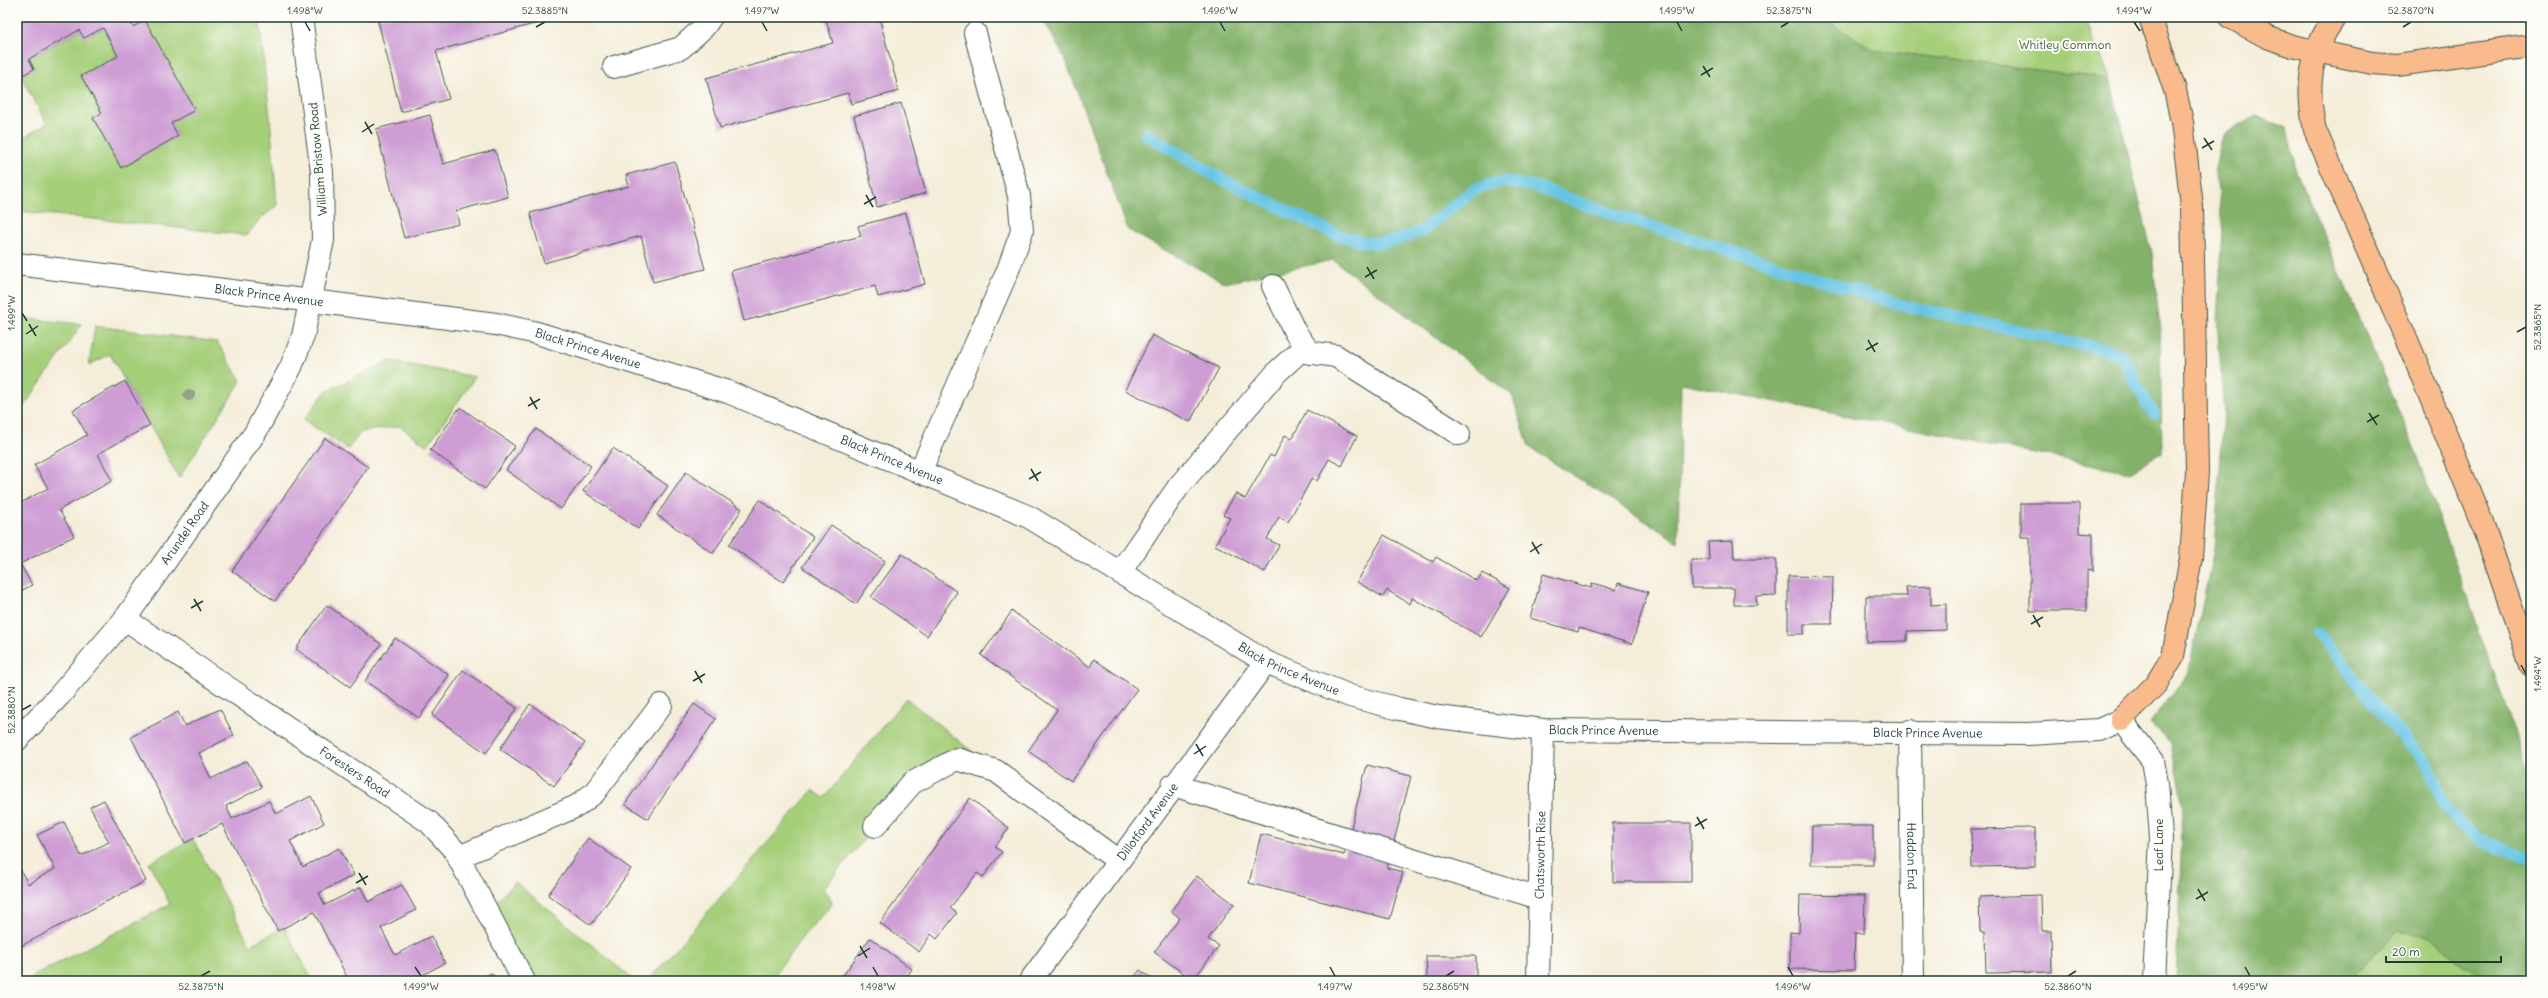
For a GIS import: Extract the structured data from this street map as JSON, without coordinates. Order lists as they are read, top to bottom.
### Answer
{
  "streets": {
    "street": [
      "William Bristow Road",
      "Black Prince Avenue",
      "Arundel Road",
      "Foresters Road",
      "Dillotford Avenue",
      "Leaf Lane",
      "Chatsworth Rise",
      "Haddon End"
    ]
  },
  "crossings": [
    ["William Bristow Road", "Black Prince Avenue"],
    ["William Bristow Road", "Arundel Road"],
    ["Black Prince Avenue", "Arundel Road"],
    ["Black Prince Avenue", "Dillotford Avenue"],
    ["Black Prince Avenue", "Leaf Lane"],
    ["Black Prince Avenue", "Chatsworth Rise"],
    ["Black Prince Avenue", "Haddon End"],
    ["Arundel Road", "Foresters Road"]
  ],
  "parks": ["Whitley Common"],
  "scale_bar": "20 m",
  "coordinates": [
    "1.498°W",
    "52.3885°N",
    "1.497°W",
    "1.496°W",
    "1.495°W",
    "52.3875°N",
    "1.494°W",
    "52.3870°N",
    "1.499°W",
    "52.3865°N",
    "52.3880°N",
    "52.3860°N"
  ]
}
